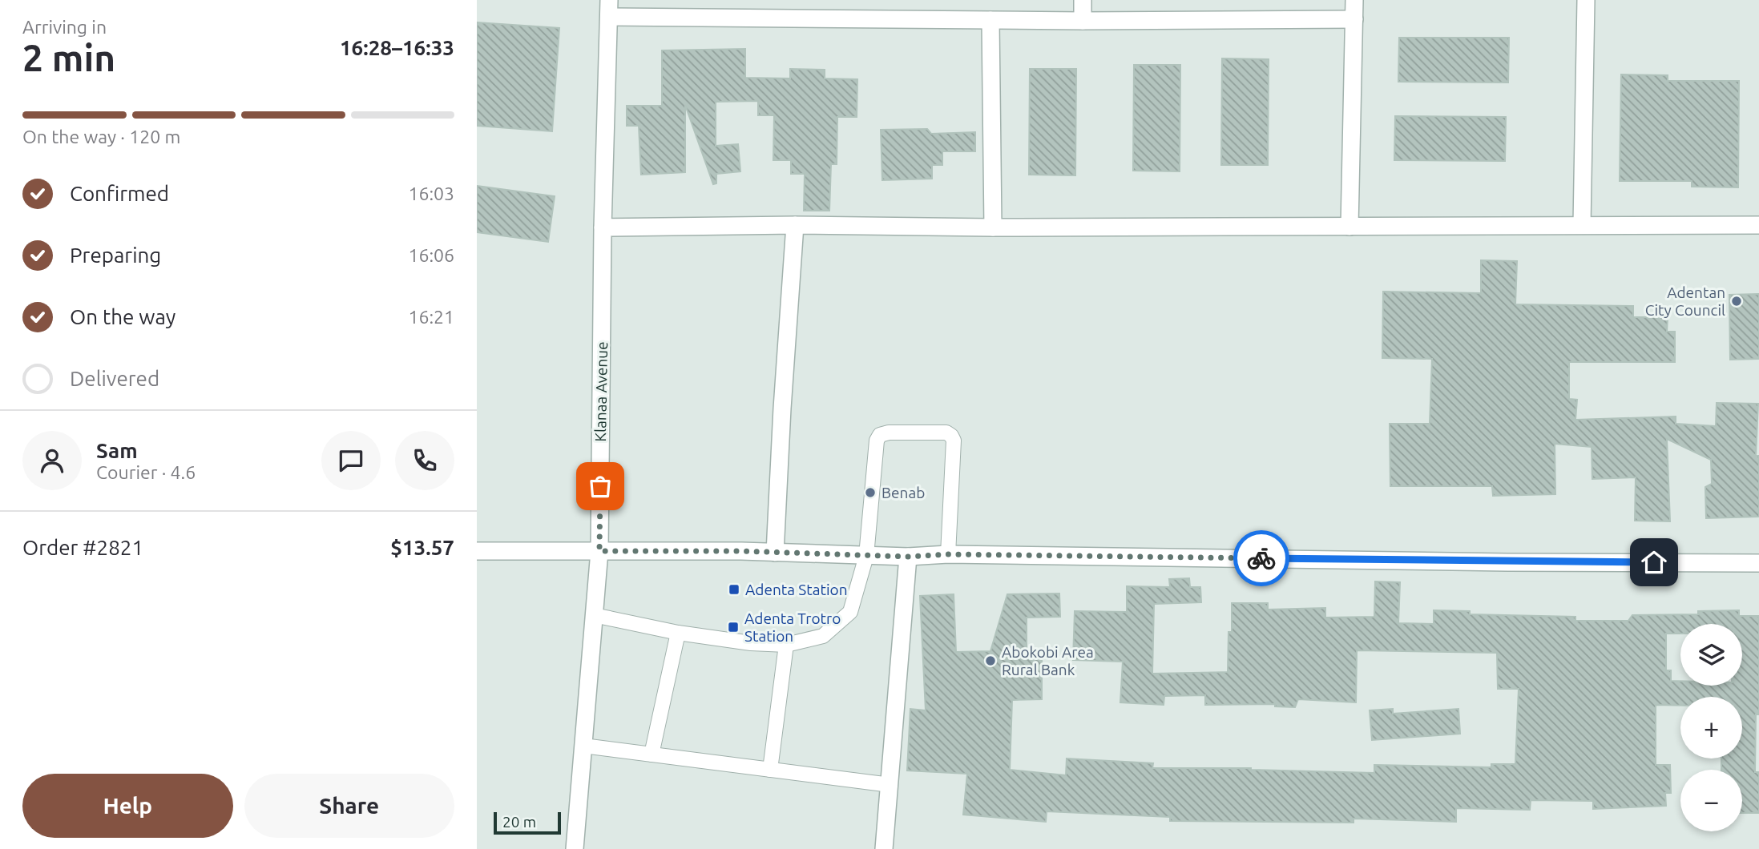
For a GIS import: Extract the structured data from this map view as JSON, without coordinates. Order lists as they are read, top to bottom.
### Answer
{
  "streets": {
    "street": ["Klanaa Avenue"]
  },
  "places": {
    "other": ["Adentan City Council", "Benab", "Abokobi Area Rural Bank"],
    "transit": ["Adenta Station", "Adenta Trotro Station"]
  },
  "scale_bar": "20 m",
  "page": {
    "heading": ["2 min", "Arriving in", "16:28–16:33"],
    "panel": [
      "Sam",
      "Courier · 4.6",
      "Order #2821",
      "$13.57"
    ],
    "bar": "On the way · 120 m",
    "list": [
      ["Confirmed", "16:03"],
      ["Preparing", "16:06"],
      ["On the way", "16:21"],
      "Delivered"
    ],
    "map_buttons": ["+", "−"],
    "buttons": ["Help", "Share"],
    "scale": "20 m"
  }
}
